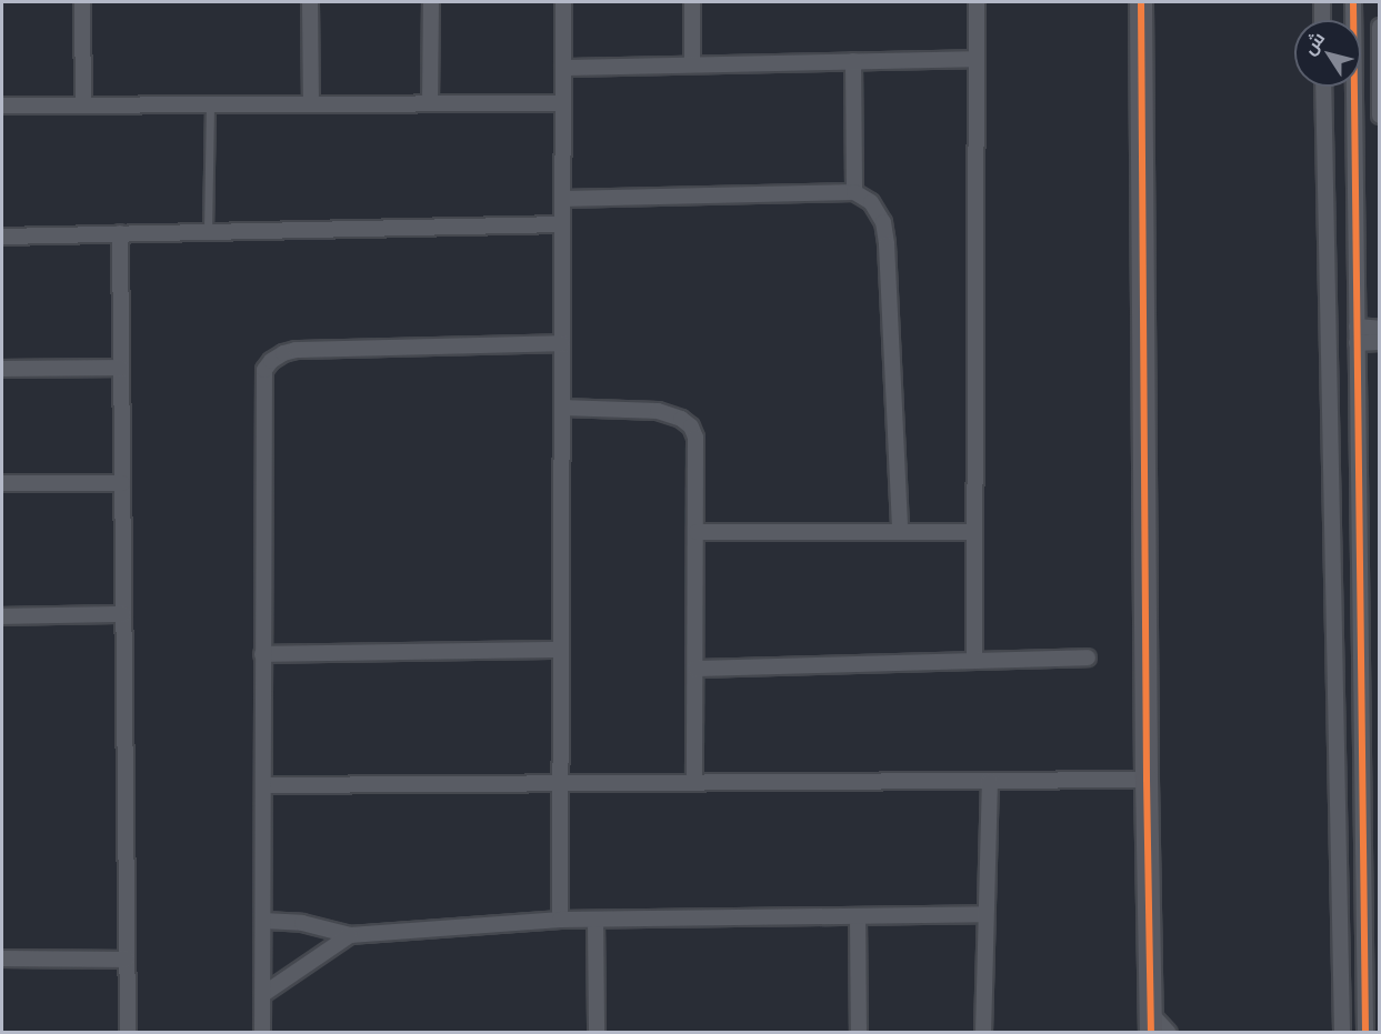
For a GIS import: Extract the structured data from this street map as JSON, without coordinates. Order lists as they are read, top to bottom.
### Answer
{
  "north": "top left"
}
